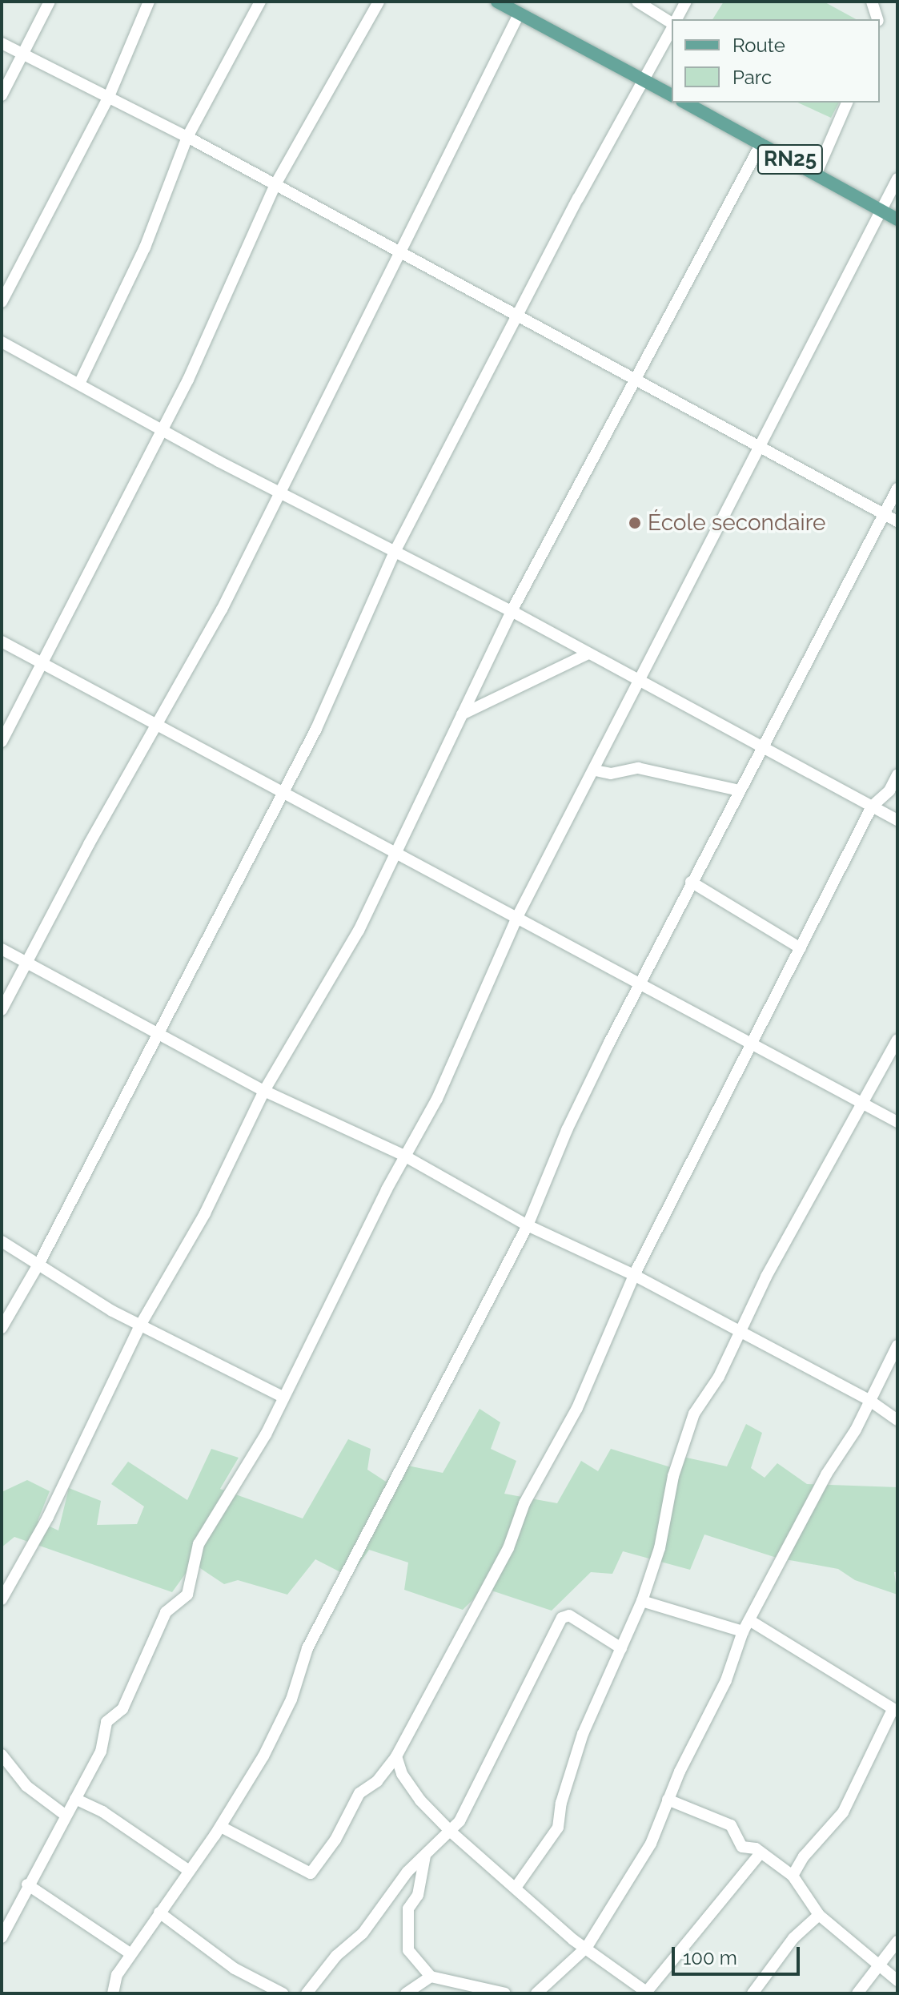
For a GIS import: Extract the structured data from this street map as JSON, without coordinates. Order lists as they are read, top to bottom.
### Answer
{
  "streets": {
    "main road": ["RN25"]
  },
  "places": ["École secondaire"],
  "legend": ["Route", "Parc"],
  "scale_bar": "100 m"
}
